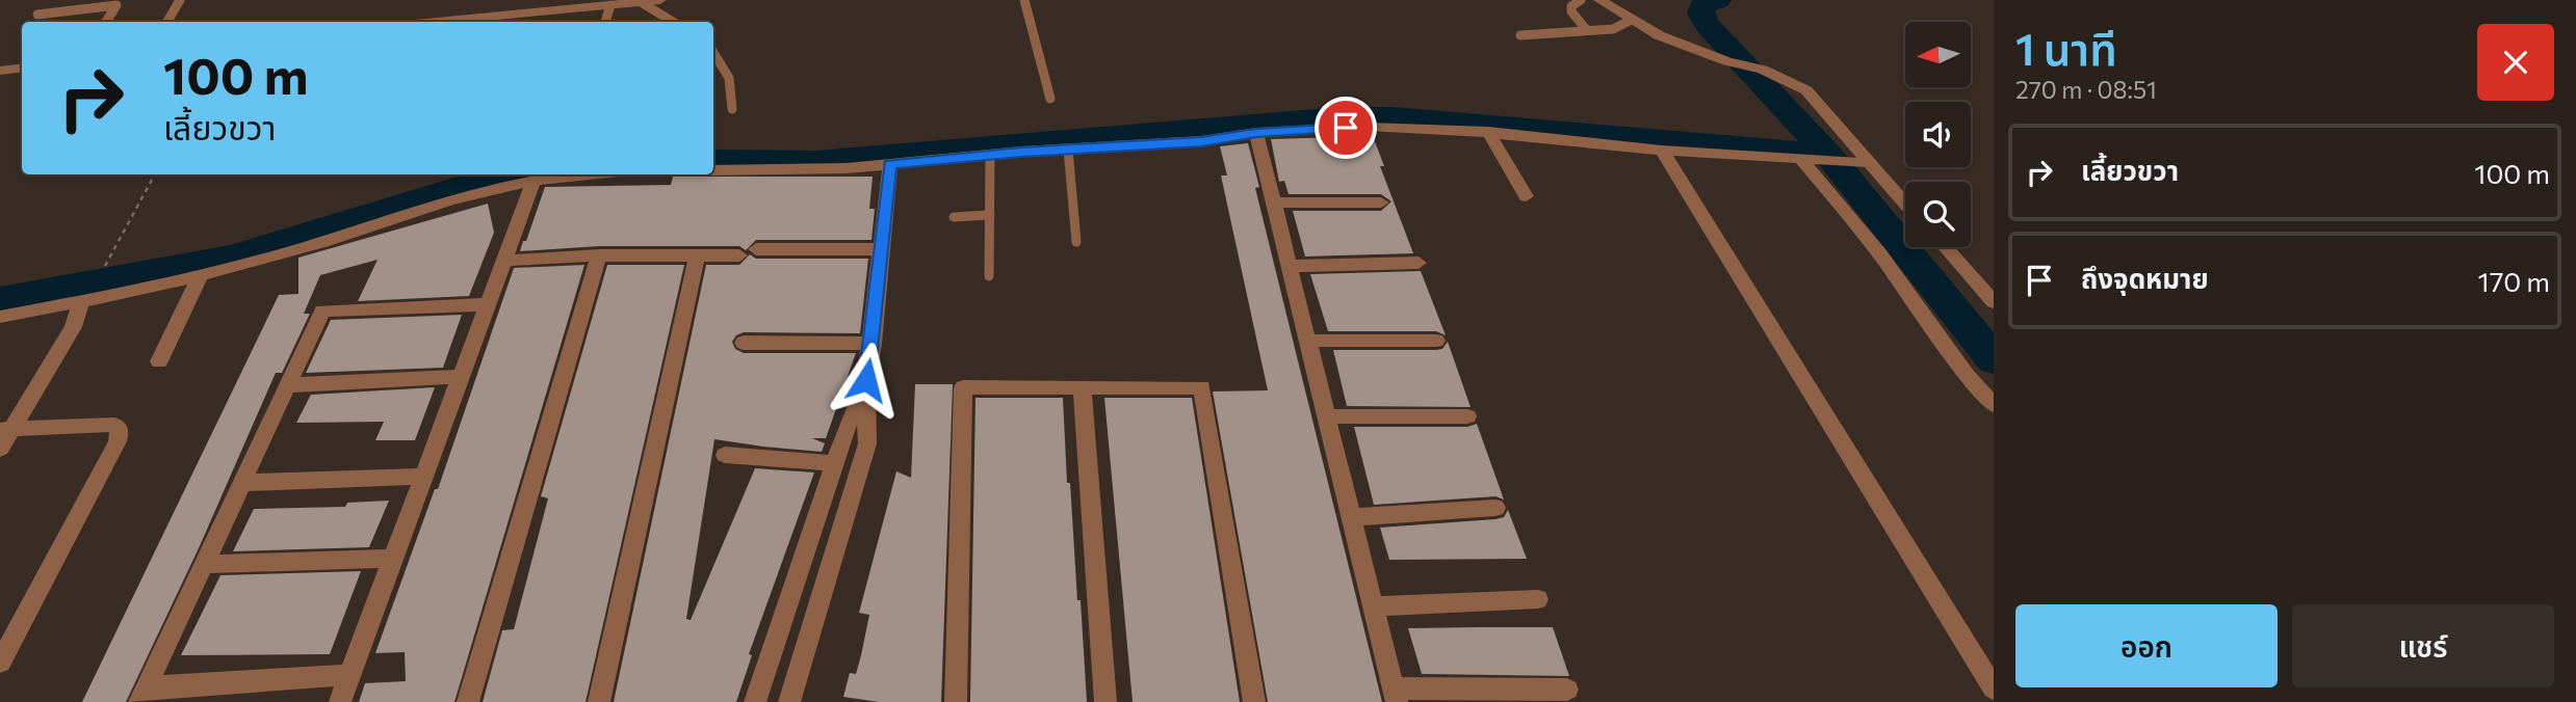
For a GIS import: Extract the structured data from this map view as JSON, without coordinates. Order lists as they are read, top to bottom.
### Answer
{
  "north": "left",
  "page": {
    "heading": ["1 นาที", "270 m · 08:51"],
    "turn": ["100 m", "เลี้ยวขวา"],
    "list": [
      {
        "name": "เลี้ยวขวา",
        "value": "100 m"
      },
      {
        "name": "ถึงจุดหมาย",
        "value": "170 m"
      }
    ],
    "buttons": ["ออก", "แชร์"]
  }
}
